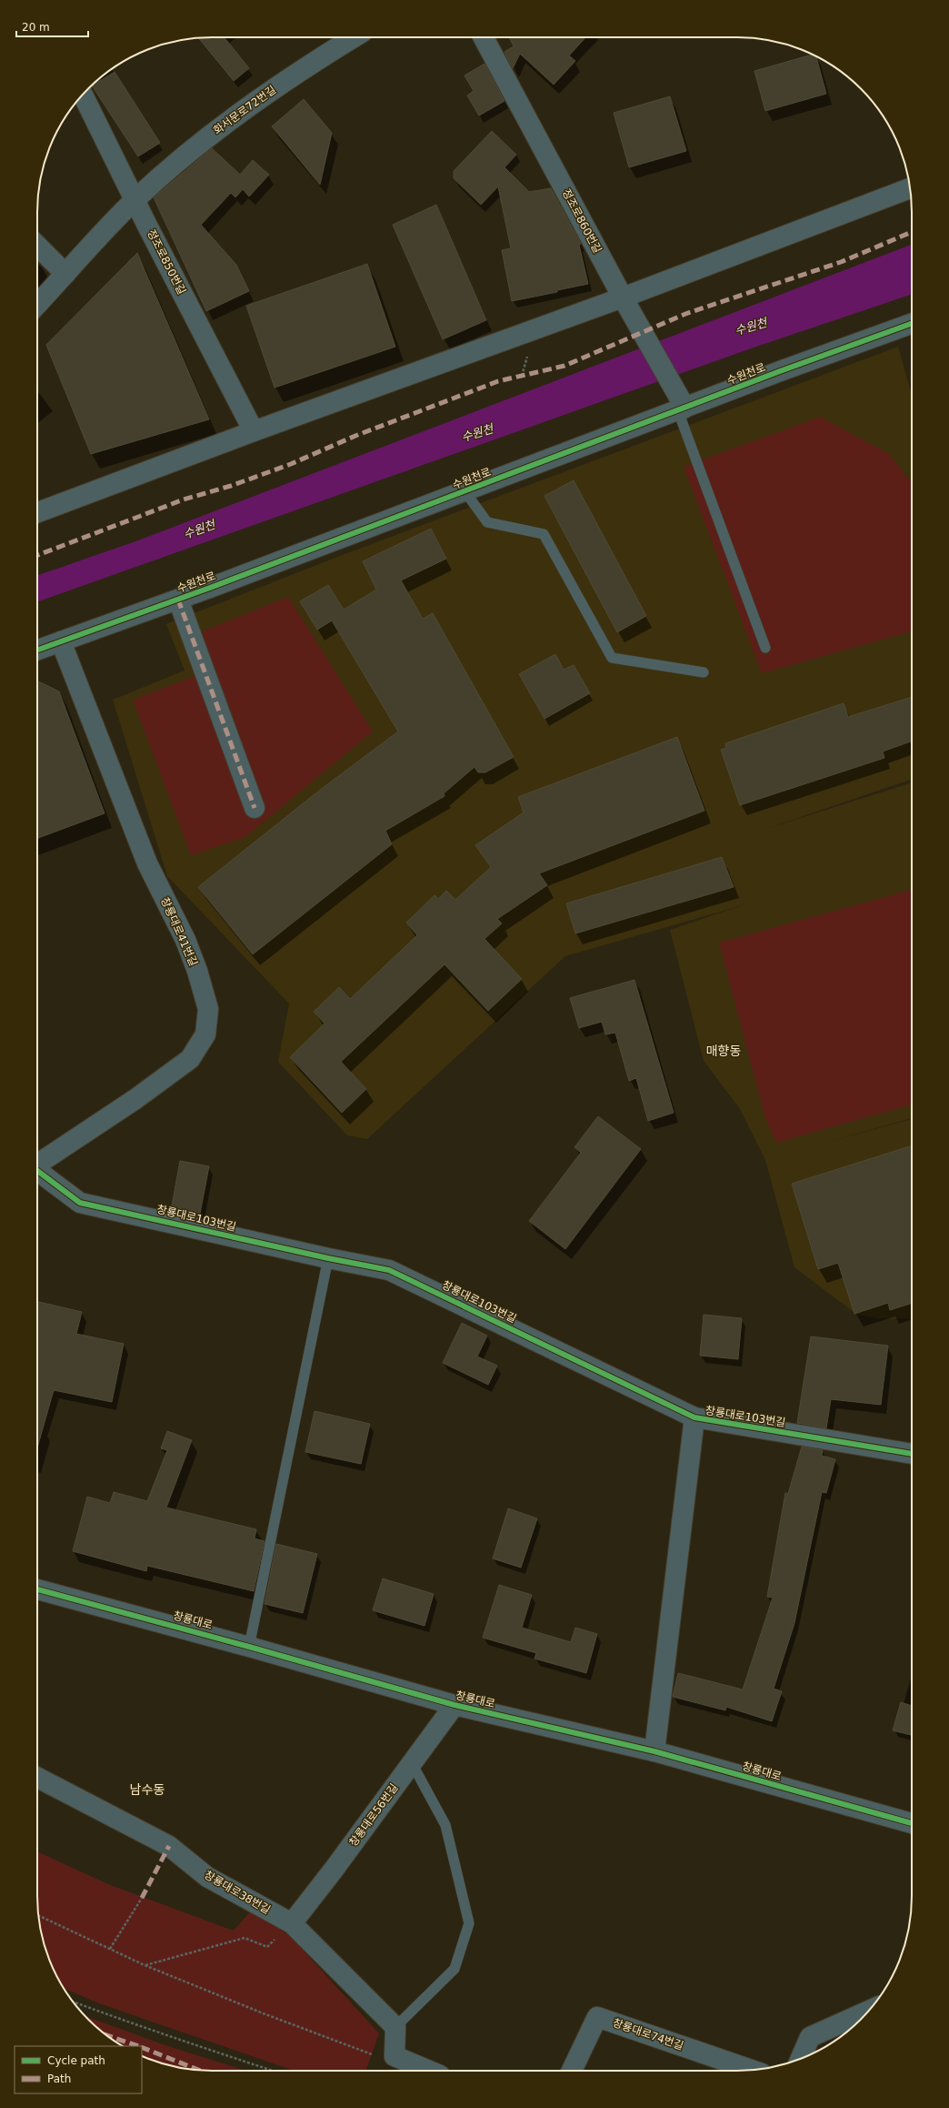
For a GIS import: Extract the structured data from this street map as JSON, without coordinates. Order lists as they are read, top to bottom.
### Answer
{
  "streets": {
    "street": [
      "화서문로72번길",
      "정조로860번길",
      "정조로850번길",
      "수원천로",
      "창룡대로41번길",
      "창룡대로103번길",
      "창룡대로",
      "창룡대로56번길",
      "창룡대로38번길",
      "창룡대로74번길"
    ]
  },
  "crossings": [
    ["화서문로72번길", "정조로850번길"],
    ["정조로860번길", "수원천로"],
    ["수원천로", "창룡대로41번길"],
    ["창룡대로", "창룡대로56번길"],
    ["창룡대로56번길", "창룡대로38번길"]
  ],
  "districts": ["매향동", "남수동"],
  "water": ["수원천"],
  "legend": ["Cycle path", "Path"],
  "scale_bar": "20 m"
}
